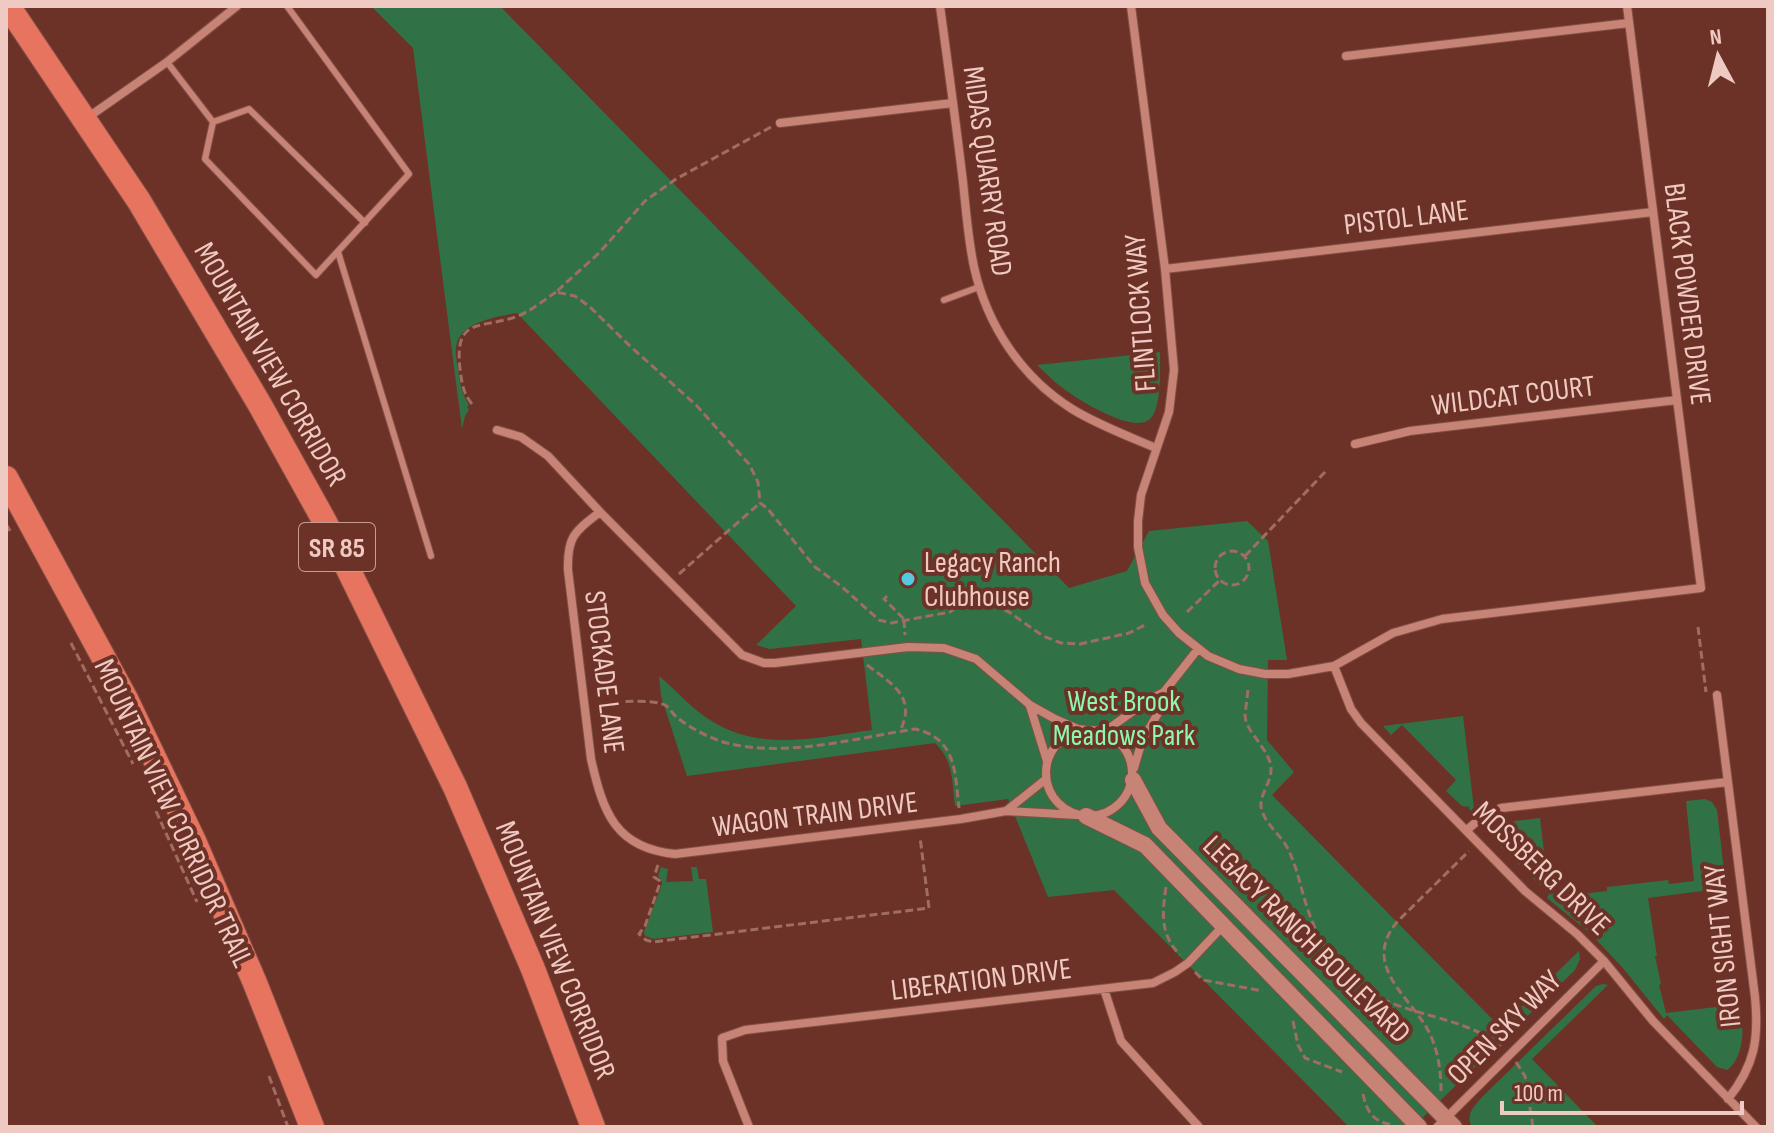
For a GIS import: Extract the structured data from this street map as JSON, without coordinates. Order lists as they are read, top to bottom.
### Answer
{
  "streets": {
    "highway": ["MOUNTAIN VIEW CORRIDOR", "SR 85"],
    "street": [
      "MIDAS QUARRY ROAD",
      "PISTOL LANE",
      "BLACK POWDER DRIVE",
      "FLINTLOCK WAY",
      "WILDCAT COURT",
      "STOCKADE LANE",
      "WAGON TRAIN DRIVE",
      "MOSSBERG DRIVE",
      "LEGACY RANCH BOULEVARD",
      "IRON SIGHT WAY",
      "LIBERATION DRIVE",
      "OPEN SKY WAY"
    ],
    "path": ["MOUNTAIN VIEW CORRIDOR TRAIL"]
  },
  "crossings": [
    ["MIDAS QUARRY ROAD", "FLINTLOCK WAY"],
    ["PISTOL LANE", "BLACK POWDER DRIVE"],
    ["PISTOL LANE", "FLINTLOCK WAY"],
    ["BLACK POWDER DRIVE", "FLINTLOCK WAY"],
    ["BLACK POWDER DRIVE", "WILDCAT COURT"],
    ["FLINTLOCK WAY", "MOSSBERG DRIVE"],
    ["STOCKADE LANE", "WAGON TRAIN DRIVE"],
    ["WAGON TRAIN DRIVE", "LEGACY RANCH BOULEVARD"],
    ["MOSSBERG DRIVE", "IRON SIGHT WAY"],
    ["MOSSBERG DRIVE", "OPEN SKY WAY"],
    ["LEGACY RANCH BOULEVARD", "LIBERATION DRIVE"],
    ["LEGACY RANCH BOULEVARD", "OPEN SKY WAY"]
  ],
  "parks": ["West Brook Meadows Park"],
  "places": ["Legacy Ranch Clubhouse"],
  "scale_bar": "100 m",
  "north": "top"
}
